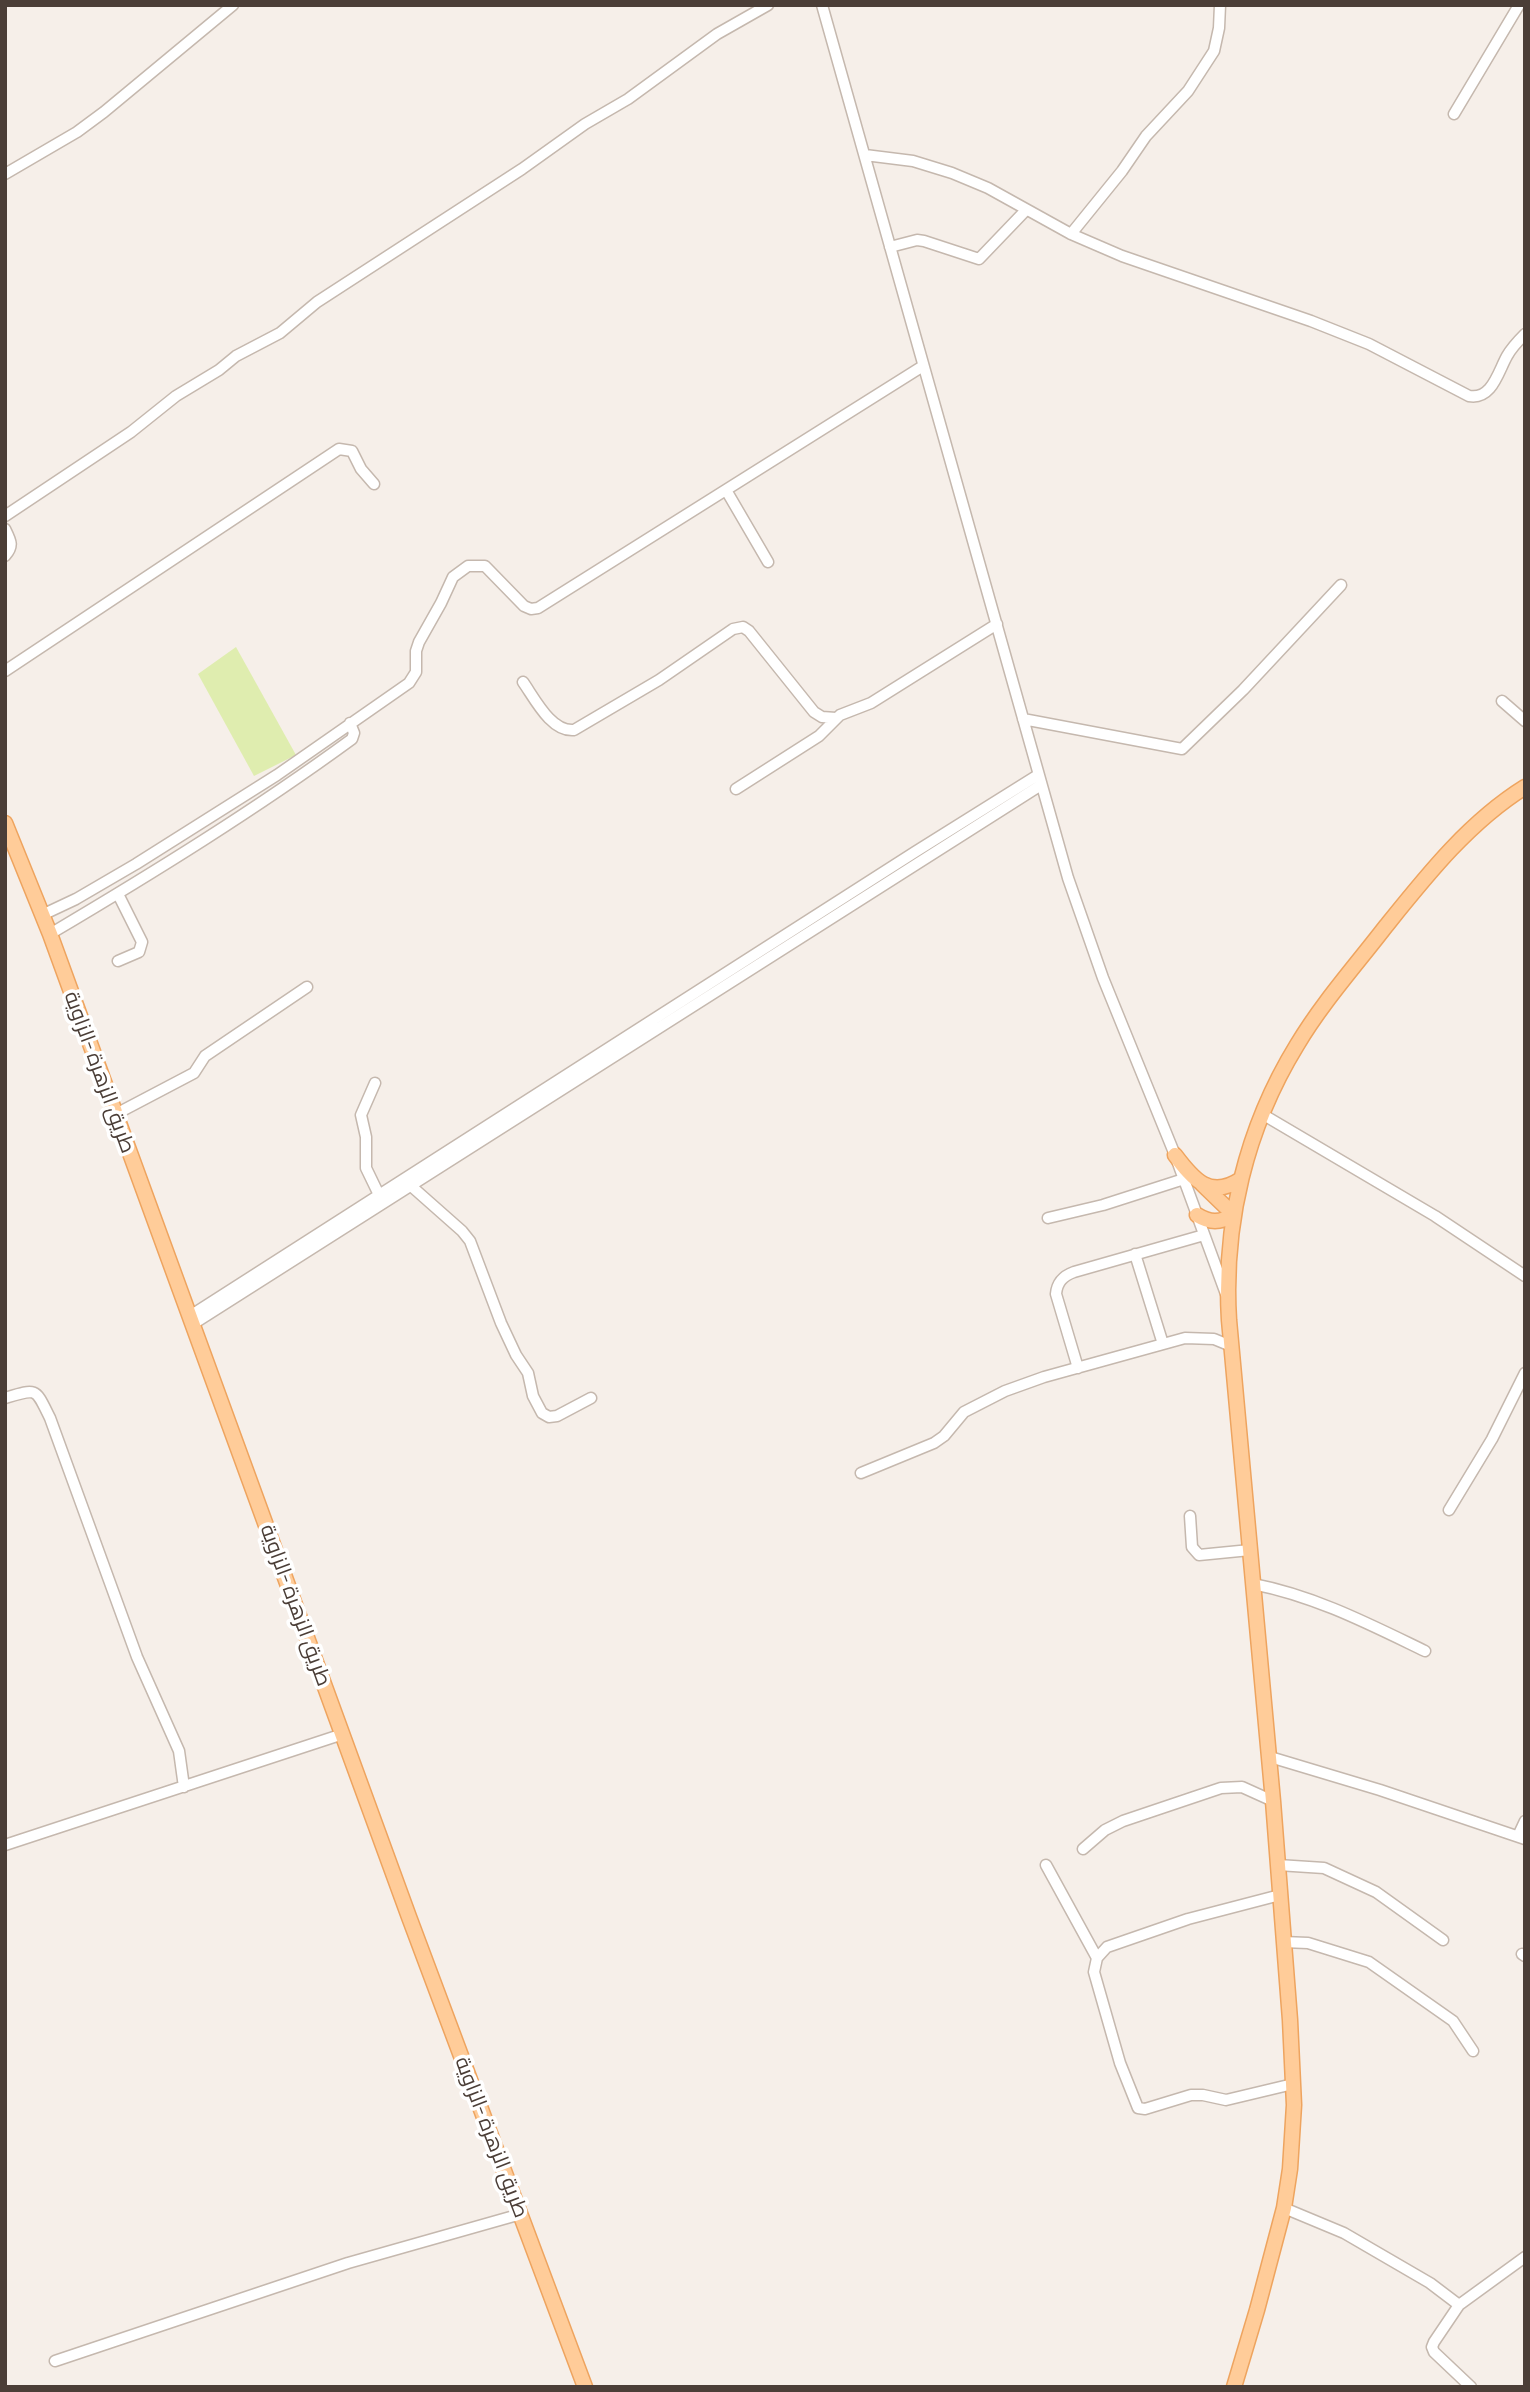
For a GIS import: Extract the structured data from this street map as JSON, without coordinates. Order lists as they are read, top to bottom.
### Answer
{
  "streets": {
    "main road": ["طريق الزهرة -الزاوية"]
  }
}
